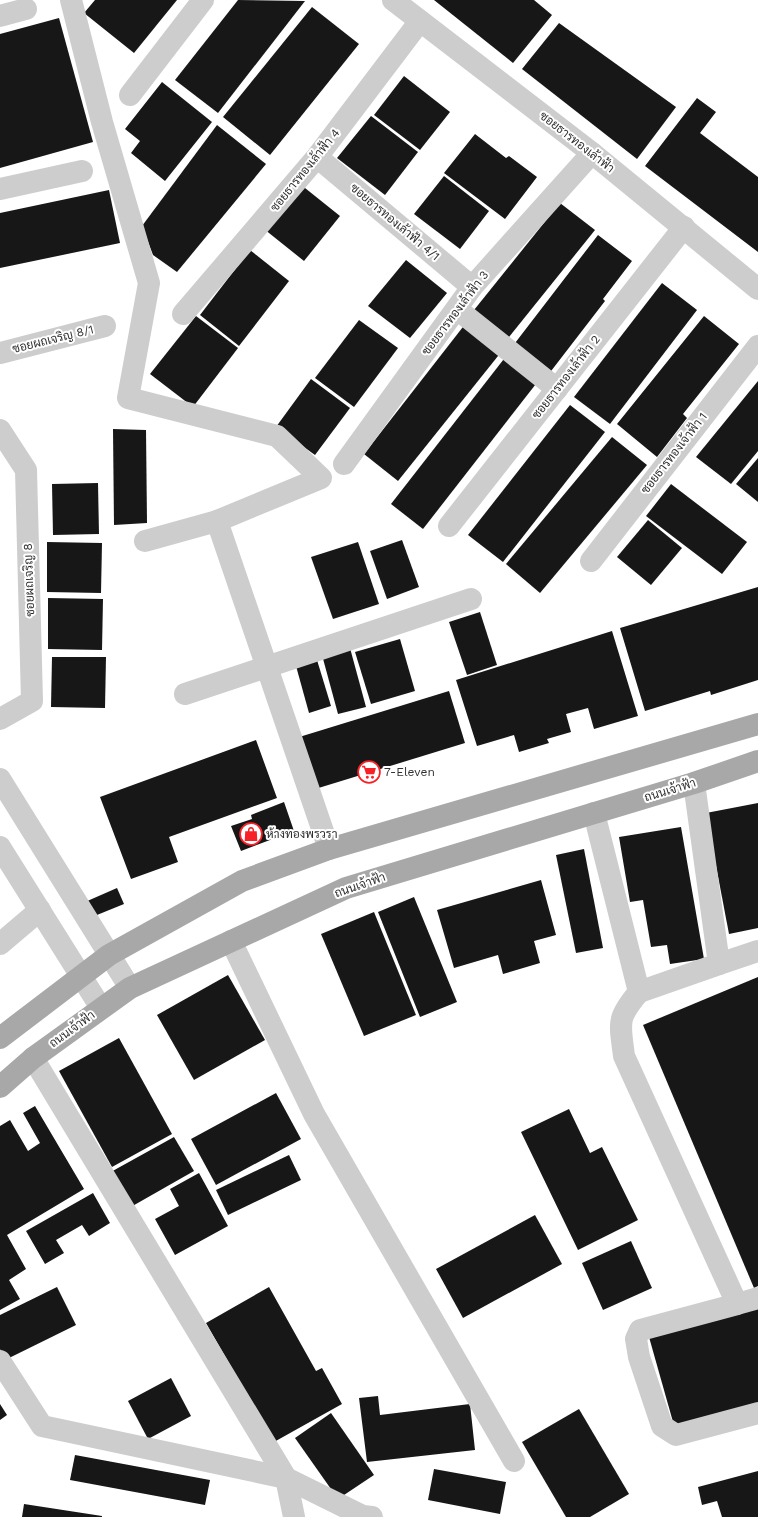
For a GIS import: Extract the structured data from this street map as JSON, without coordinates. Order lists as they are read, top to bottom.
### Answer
{
  "streets": {
    "main road": ["ถนนเจ้าฟ้า"],
    "street": [
      "ซอยธารทองเล้าฟ้า",
      "ซอยธารทองเล้าฟ้า 4",
      "ซอยธารทองเล้าฟ้า 4/1",
      "ซอยธารทองเล้าฟ้า 3",
      "ซอยผถเจริญ 8/1",
      "ซอยธารทองเล้าฟ้า 2",
      "ซอยธารทองเจ้าฟ้า 1",
      "ซอยผถเจริญ 8"
    ]
  },
  "crossings": [
    ["ซอยธารทองเล้าฟ้า", "ซอยธารทองเล้าฟ้า 4"],
    ["ซอยธารทองเล้าฟ้า", "ซอยธารทองเล้าฟ้า 3"],
    ["ซอยธารทองเล้าฟ้า", "ซอยธารทองเล้าฟ้า 2"],
    ["ซอยธารทองเล้าฟ้า 4", "ซอยธารทองเล้าฟ้า 4/1"],
    ["ซอยธารทองเล้าฟ้า 4/1", "ซอยธารทองเล้าฟ้า 3"]
  ],
  "places": {
    "supermarket": ["7-Eleven"],
    "shop": ["ห้างทองพรวรา"]
  }
}
